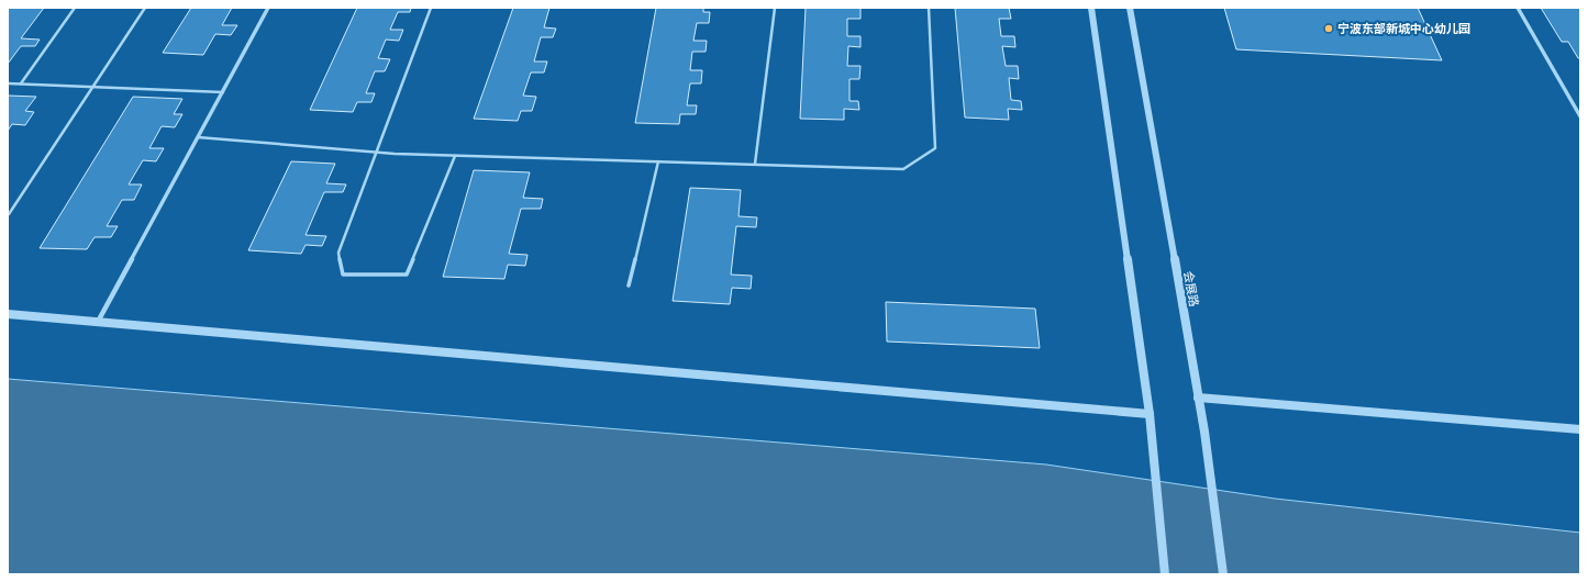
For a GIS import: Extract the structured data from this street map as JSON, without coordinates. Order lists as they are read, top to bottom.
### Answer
{
  "streets": {
    "street": ["会展路"]
  },
  "places": ["宁波东部新城中心幼儿园"]
}
